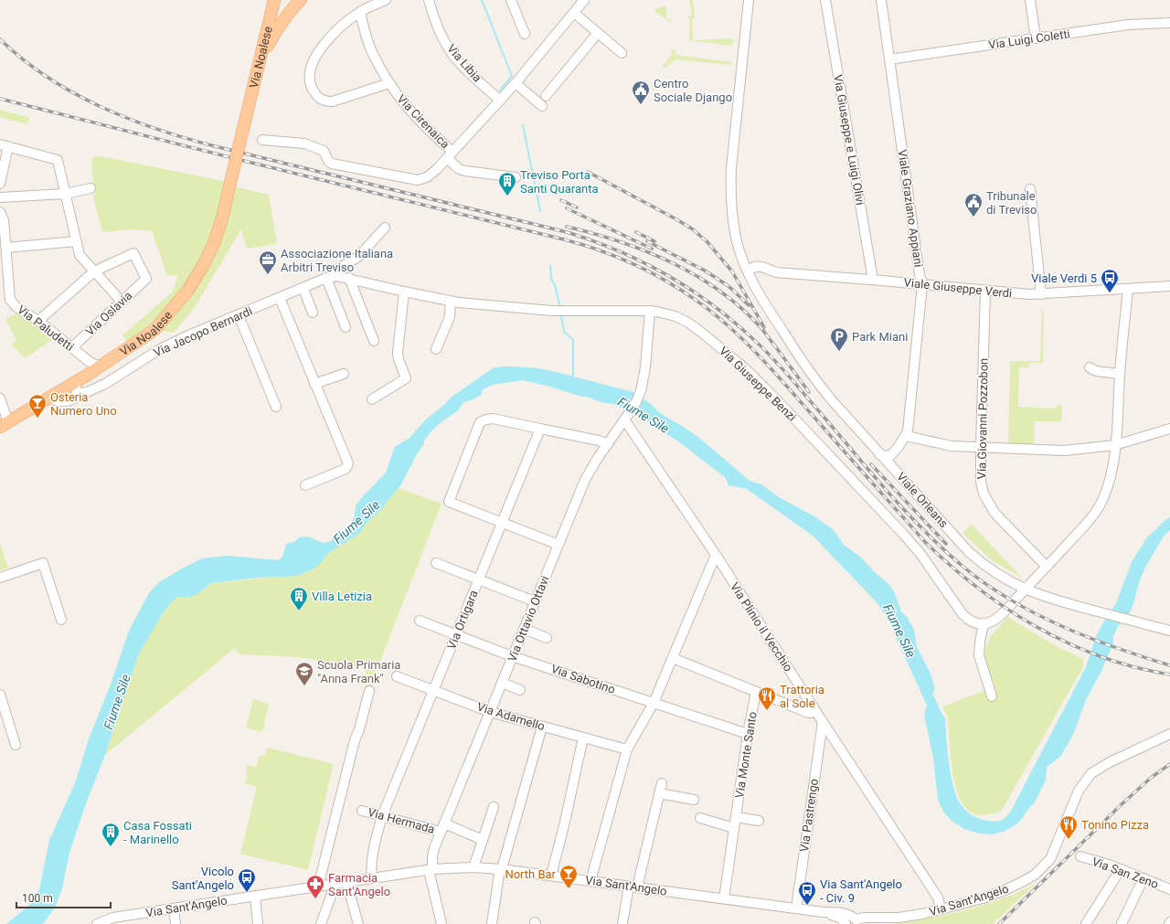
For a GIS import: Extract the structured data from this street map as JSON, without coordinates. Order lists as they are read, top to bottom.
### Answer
{
  "streets": {
    "main road": ["Via Noalese"],
    "street": [
      "Via Luigi Coletti",
      "Via Libia",
      "Via Cirenaica",
      "Via Giuseppe e Luigi Olivi",
      "Viale Graziano Appiani",
      "Viale Giuseppe Verdi",
      "Via Oslavia",
      "Via Paludetti",
      "Via Jacopo Bernardi",
      "Via Giuseppe Benzi",
      "Via Giovanni Pozzobon",
      "Viale Orleans",
      "Via Ottavio Ottavi",
      "Via Ortigara",
      "Via Plinio il Vecchio",
      "Via Sabotino",
      "Via Adamello",
      "Via Monte Santo",
      "Via Pastrengo",
      "Via Hermada",
      "Via San Zeno",
      "Via Sant'Angelo"
    ]
  },
  "crossings": [
    ["Via Luigi Coletti", "Viale Graziano Appiani"],
    ["Via Noalese", "Via Paludetti"],
    ["Via Noalese", "Via Jacopo Bernardi"],
    ["Via Giuseppe e Luigi Olivi", "Viale Giuseppe Verdi"],
    ["Viale Graziano Appiani", "Viale Giuseppe Verdi"],
    ["Viale Giuseppe Verdi", "Via Giovanni Pozzobon"],
    ["Viale Giuseppe Verdi", "Viale Orleans"],
    ["Via Oslavia", "Via Paludetti"],
    ["Via Jacopo Bernardi", "Via Giuseppe Benzi"],
    ["Via Giuseppe Benzi", "Via Ottavio Ottavi"],
    ["Via Ottavio Ottavi", "Via Plinio il Vecchio"],
    ["Via Ottavio Ottavi", "Via Sabotino"],
    ["Via Ottavio Ottavi", "Via Adamello"],
    ["Via Ottavio Ottavi", "Via Hermada"],
    ["Via Ottavio Ottavi", "Via Sant'Angelo"],
    ["Via Ortigara", "Via Sabotino"],
    ["Via Ortigara", "Via Adamello"],
    ["Via Ortigara", "Via Hermada"],
    ["Via Ortigara", "Via Sant'Angelo"],
    ["Via Plinio il Vecchio", "Via Pastrengo"],
    ["Via Plinio il Vecchio", "Via Sant'Angelo"],
    ["Via Sabotino", "Via Monte Santo"],
    ["Via Monte Santo", "Via Sant'Angelo"],
    ["Via Pastrengo", "Via Sant'Angelo"]
  ],
  "water": ["Fiume Sile"],
  "places": {
    "public building": ["Centro Sociale Django", "Tribunale di Treviso"],
    "building": ["Treviso Porta Santi Quaranta", "Villa Letizia", "Casa Fossati - Marinello"],
    "office": ["Associazione Italiana Arbitri Treviso"],
    "bus stop": ["Viale Verdi 5", "Vicolo Sant'Angelo", "Via Sant'Angelo - Civ. 9"],
    "parking": ["Park Miani"],
    "bar": ["Osteria Numero Uno", "North Bar"],
    "school or university": ["Scuola Primaria \"Anna Frank\""],
    "restaurant": ["Trattoria al Sole", "Tonino Pizza"],
    "pharmacy": ["Farmacia Sant'Angelo"]
  },
  "scale_bar": "100 m"
}
